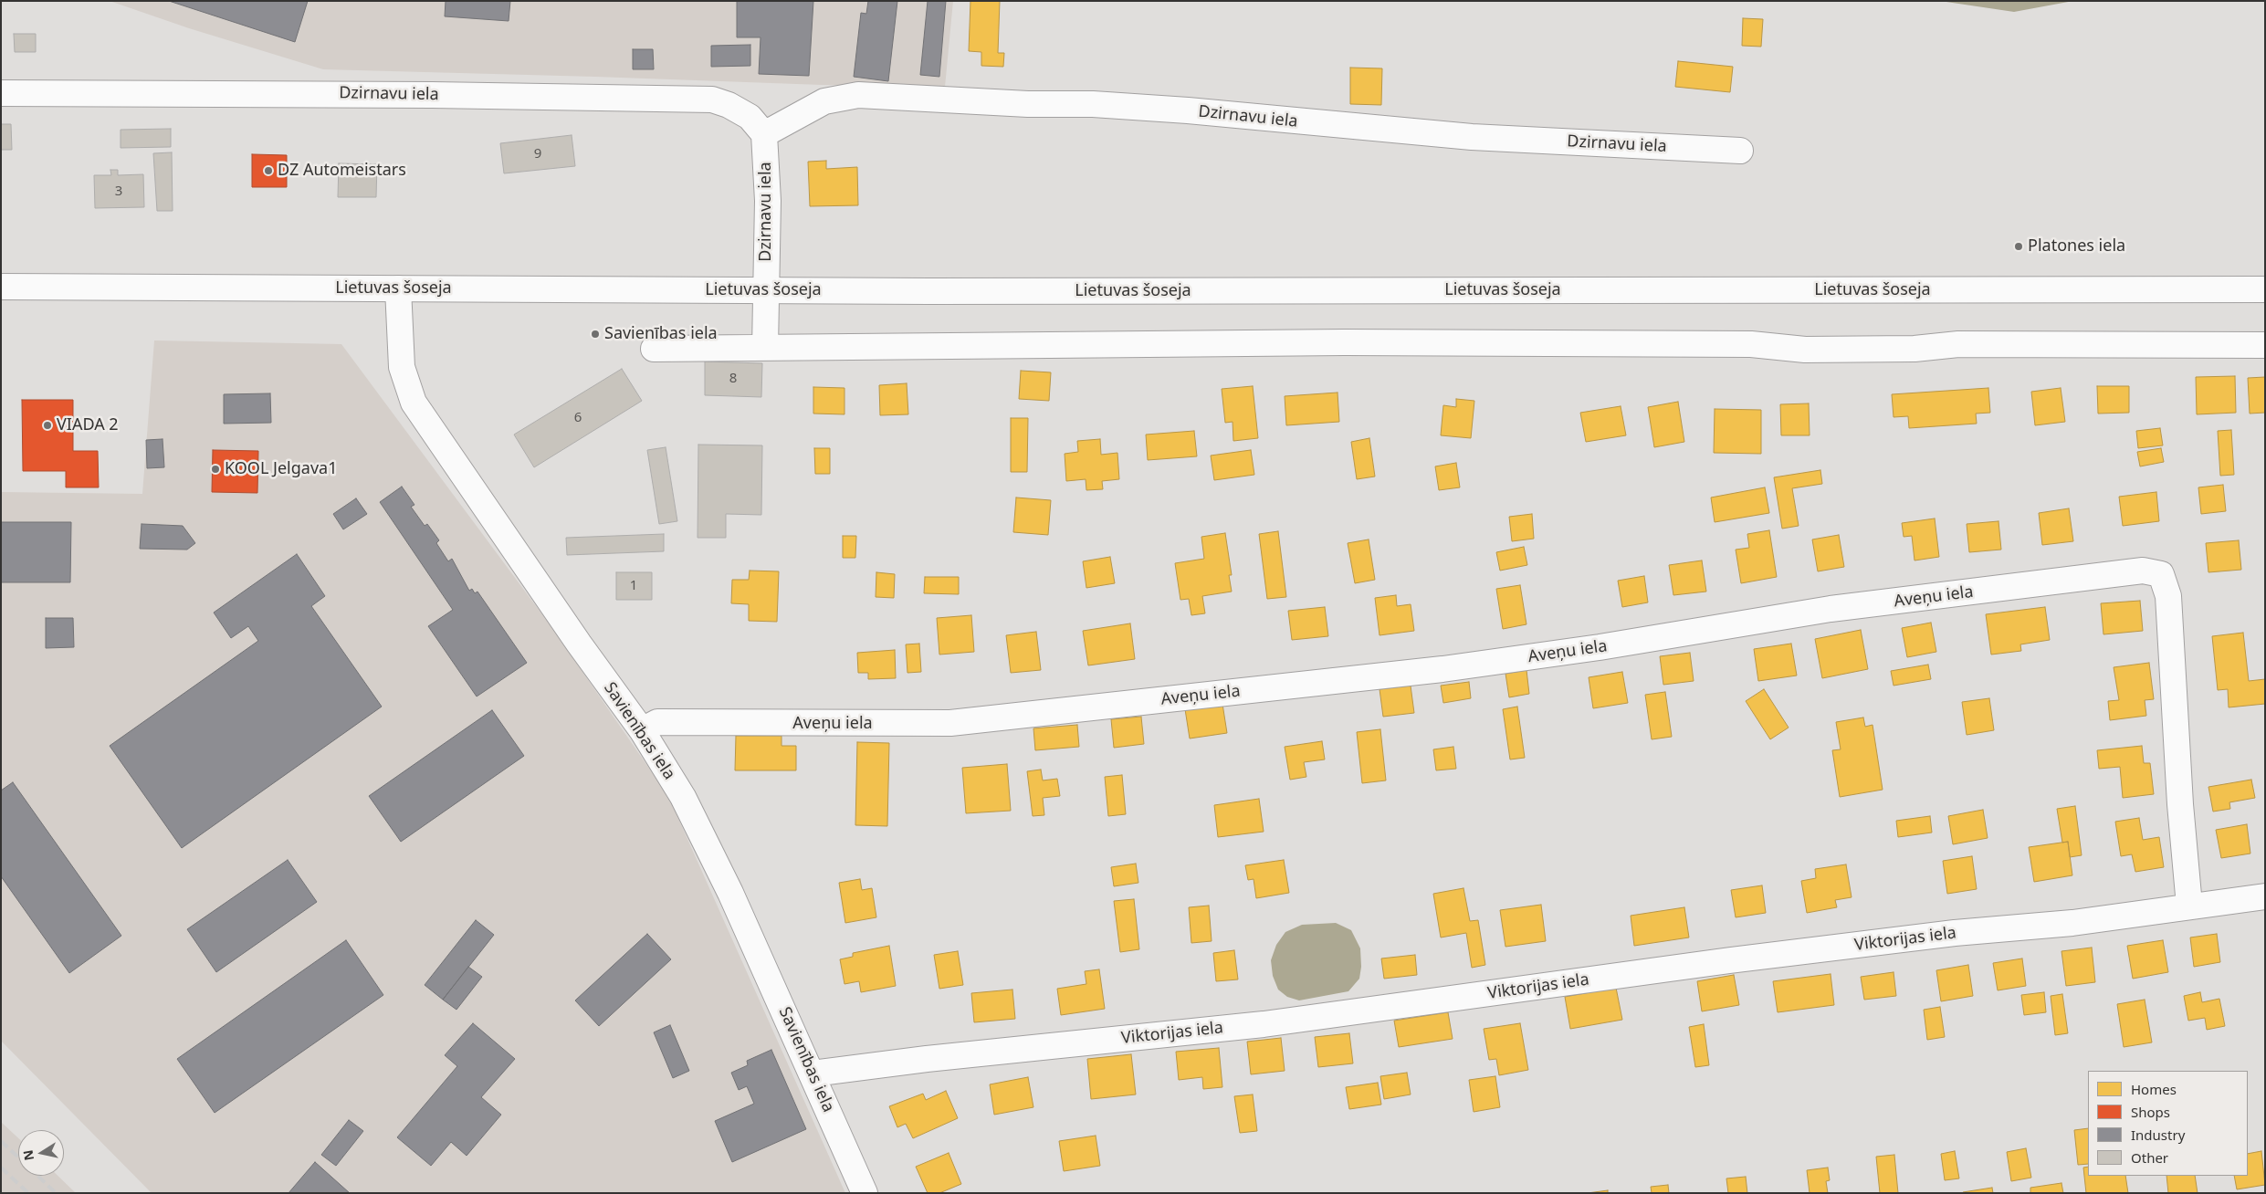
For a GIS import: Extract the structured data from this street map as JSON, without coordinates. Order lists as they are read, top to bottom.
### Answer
{
  "streets": {
    "street": [
      "Dzirnavu iela",
      "Lietuvas šoseja",
      "Aveņu iela",
      "Savienības iela",
      "Viktorijas iela"
    ]
  },
  "crossings": [
    ["Dzirnavu iela", "Lietuvas šoseja"],
    ["Lietuvas šoseja", "Savienības iela"],
    ["Aveņu iela", "Savienības iela"],
    ["Aveņu iela", "Viktorijas iela"],
    ["Savienības iela", "Viktorijas iela"]
  ],
  "places": [
    "DZ Automeistars",
    "Platones iela",
    "Savienības iela",
    "VIADA 2",
    "KOOL Jelgava1"
  ],
  "house_numbers": [
    "9",
    "3",
    "8",
    "6",
    "1"
  ],
  "legend": [
    "Homes",
    "Shops",
    "Industry",
    "Other"
  ],
  "north": "left"
}
